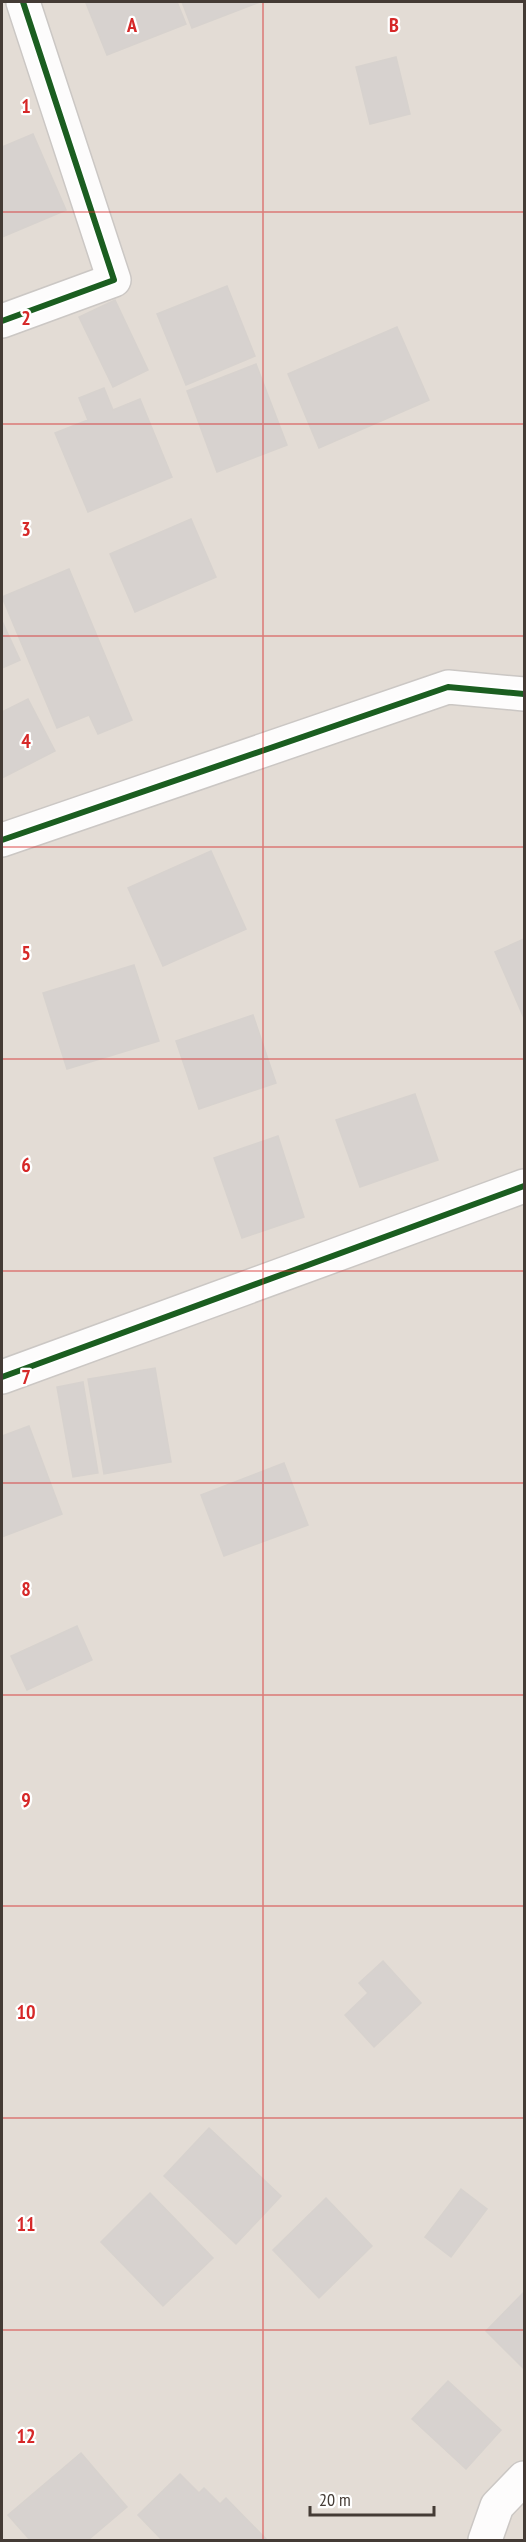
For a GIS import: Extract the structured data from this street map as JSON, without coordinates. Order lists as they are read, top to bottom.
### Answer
{
  "scale_bar": "20 m",
  "grid": {
    "columns": ["A", "B"],
    "rows": [
      "1",
      "2",
      "3",
      "4",
      "5",
      "6",
      "7",
      "8",
      "9",
      "10",
      "11",
      "12"
    ]
  }
}
